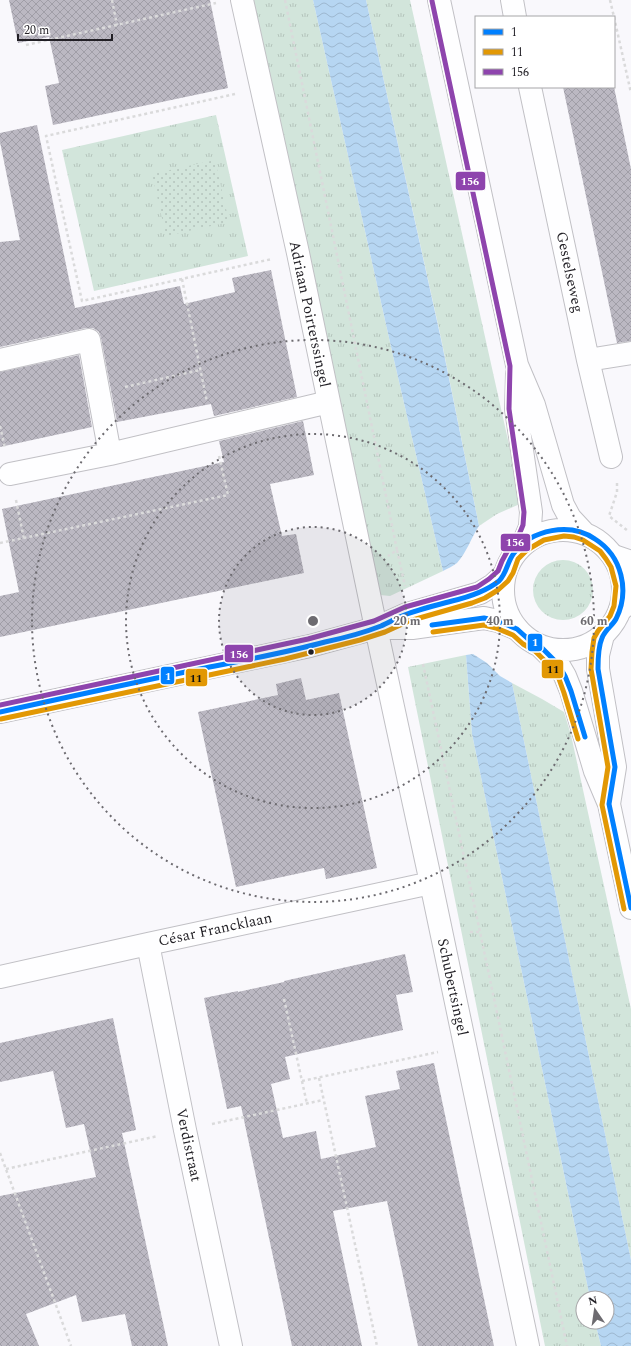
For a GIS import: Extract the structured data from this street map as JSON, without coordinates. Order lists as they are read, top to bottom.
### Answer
{
  "streets": {
    "street": [
      "Gestelseweg",
      "Adriaan Poirterssingel",
      "César Francklaan",
      "Schubertsingel",
      "Verdistraat"
    ]
  },
  "crossings": [
    ["Adriaan Poirterssingel", "Schubertsingel"],
    ["César Francklaan", "Schubertsingel"],
    ["César Francklaan", "Verdistraat"]
  ],
  "lines": ["transit line 156", "transit line 1", "transit line 11"],
  "legend": ["1", "11", "156"],
  "scale_bar": "20 m",
  "north": "top",
  "rings": ["20 m", "40 m", "60 m"]
}
